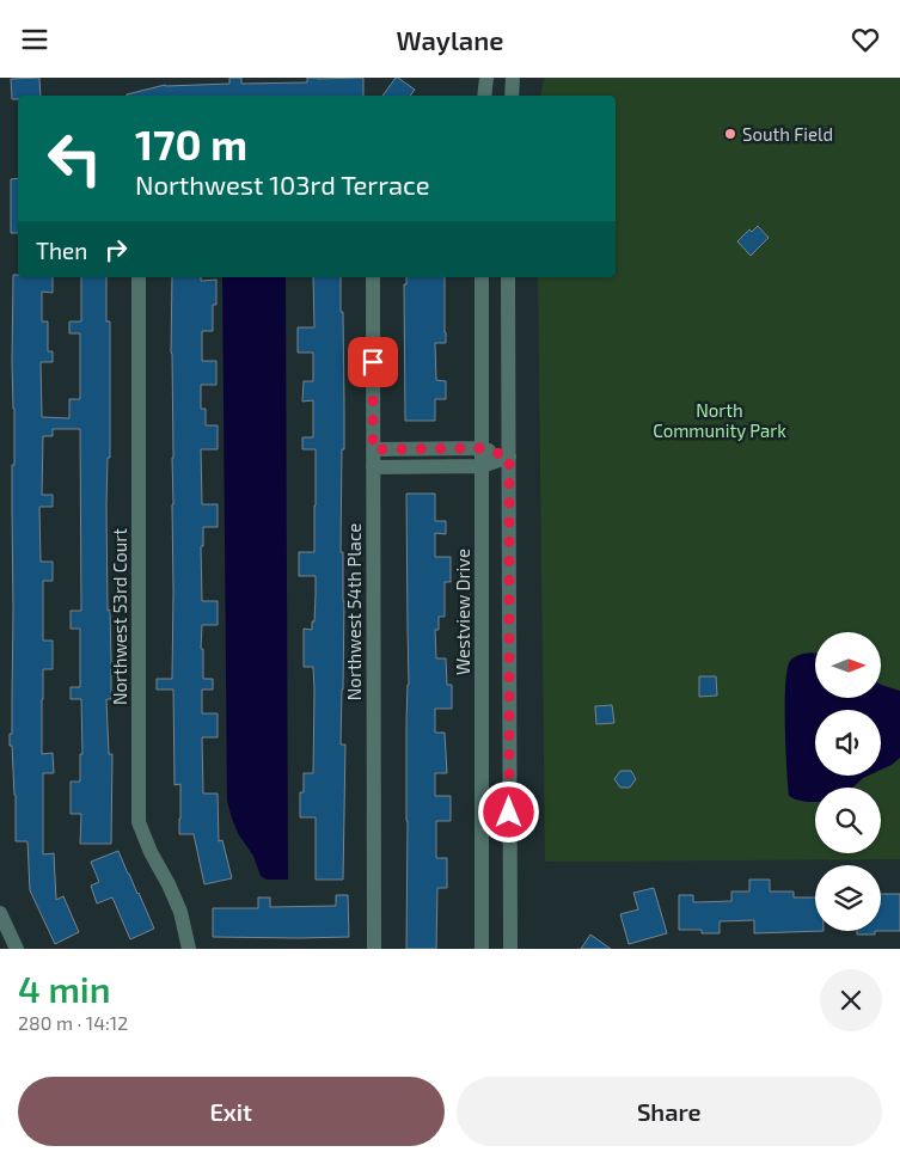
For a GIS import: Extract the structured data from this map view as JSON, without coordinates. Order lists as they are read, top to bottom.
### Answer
{
  "streets": {
    "street": ["Northwest 54th Place", "Westview Drive", "Northwest 53rd Court"]
  },
  "parks": ["North Community Park"],
  "places": ["South Field"],
  "north": "right",
  "page": {
    "header": "Waylane",
    "turn": ["170 m", "Northwest 103rd Terrace"],
    "then": "Then",
    "heading": ["4 min", "280 m · 14:12"],
    "buttons": ["Exit", "Share"]
  }
}
